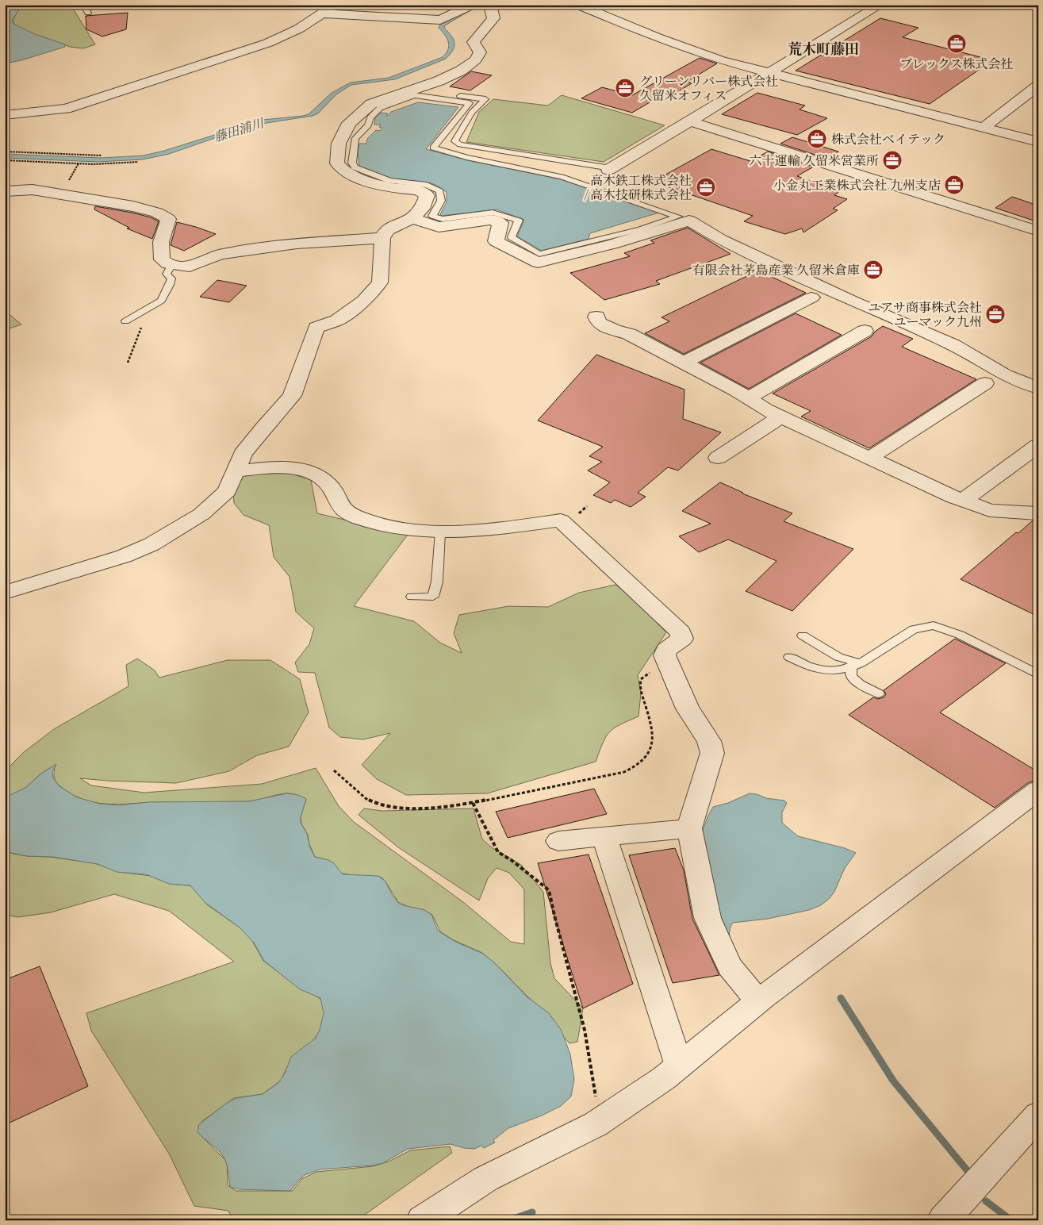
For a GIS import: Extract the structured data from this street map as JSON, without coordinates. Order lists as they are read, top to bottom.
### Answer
{
  "districts": ["荒木町藤田"],
  "water": ["藤田浦川"],
  "places": {
    "office": [
      "ブレックス株式会社",
      "グリーンリバー株式会社 久留米オフィス",
      "株式会社ベイテック",
      "六十運輸 久留米営業所",
      "小金丸工業株式会社 九州支店",
      "高木鉄工株式会社 / 高木技研株式会社",
      "有限会社茅島産業 久留米倉庫",
      "ユアサ商事株式会社 ユーマック九州"
    ]
  }
}
